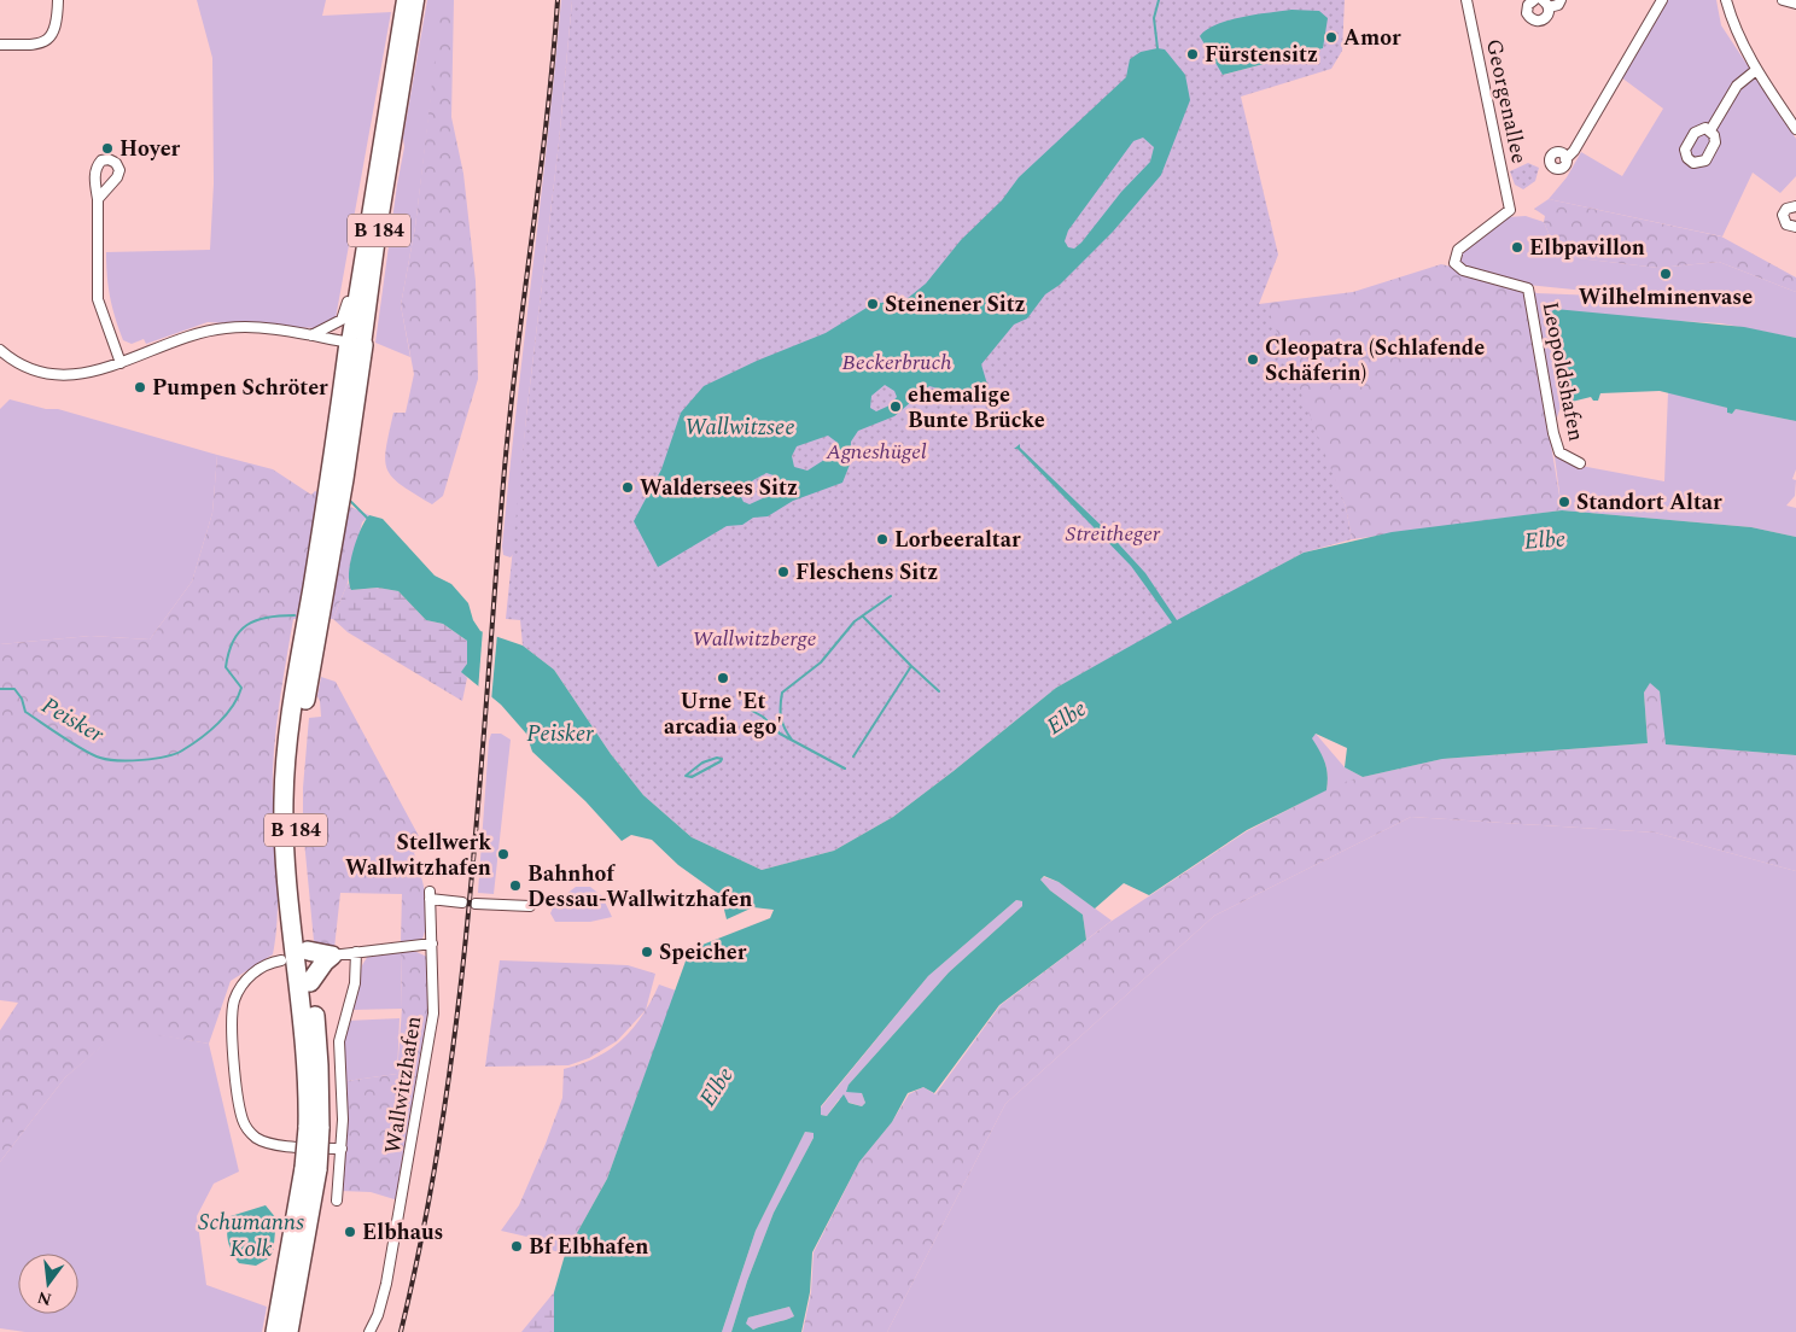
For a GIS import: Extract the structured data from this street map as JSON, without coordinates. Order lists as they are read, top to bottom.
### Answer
{
  "streets": {
    "highway": ["B 184"],
    "street": ["Georgenallee", "Leopoldshafen", "Wallwitzhafen"]
  },
  "crossings": [
    ["Georgenallee", "Leopoldshafen"]
  ],
  "water": [
    "Wallwitzsee",
    "Elbe",
    "Peisker",
    "Schumanns Kolk"
  ],
  "parks": [
    "Beckerbruch",
    "Agneshügel",
    "Streitheger",
    "Wallwitzberge"
  ],
  "places": [
    "Amor",
    "Fürstensitz",
    "Hoyer",
    "Elbpavillon",
    "Wilhelminenvase",
    "Steinener Sitz",
    "Cleopatra (Schlafende Schäferin)",
    "Pumpen Schröter",
    "ehemalige Bunte Brücke",
    "Waldersees Sitz",
    "Standort Altar",
    "Lorbeeraltar",
    "Fleschens Sitz",
    "Urne 'Et arcadia ego'",
    "Stellwerk Wallwitzhafen",
    "Bahnhof Dessau-Wallwitzhafen",
    "Speicher",
    "Elbhaus",
    "Bf Elbhafen"
  ],
  "north": "bottom"
}
